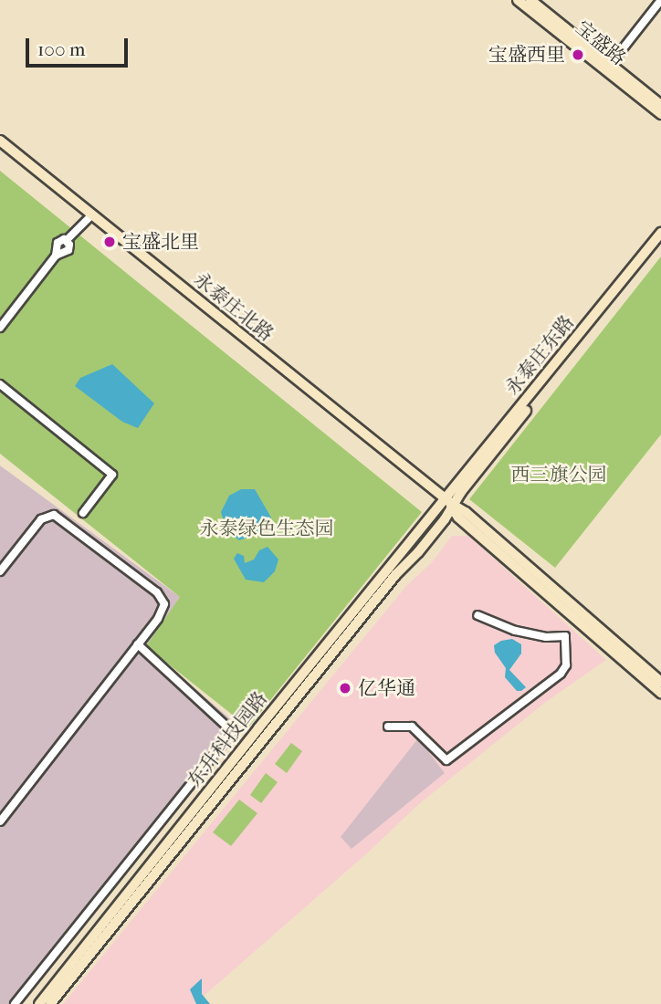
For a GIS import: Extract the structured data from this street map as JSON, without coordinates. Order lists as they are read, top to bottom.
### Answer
{
  "streets": {
    "street": [
      "宝盛路",
      "永泰庄北路",
      "永泰庄东路",
      "东升科技园路"
    ]
  },
  "crossings": [
    ["永泰庄北路", "永泰庄东路"],
    ["永泰庄北路", "东升科技园路"],
    ["永泰庄东路", "东升科技园路"]
  ],
  "parks": ["西三旗公园", "永泰绿色生态园"],
  "places": ["宝盛西里", "宝盛北里", "亿华通"],
  "scale_bar": "100 m"
}
